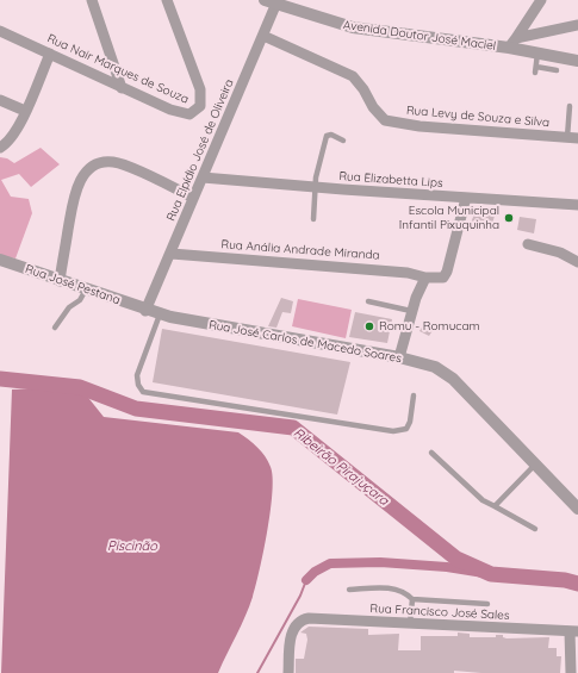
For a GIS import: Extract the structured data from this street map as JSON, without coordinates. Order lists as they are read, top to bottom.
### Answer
{
  "streets": {
    "street": [
      "Avenida Doutor José Maciel",
      "Rua Nair Marques de Souza",
      "Rua Levy de Souza e Silva",
      "Rua Elpídio José de Oliveira",
      "Rua Elizabetta Lips",
      "Rua Anália Andrade Miranda",
      "Rua José Pestana",
      "Rua José Carlos de Macedo Soares",
      "Rua Francisco José Sales"
    ]
  },
  "crossings": [
    ["Avenida Doutor José Maciel", "Rua Elpídio José de Oliveira"],
    ["Rua Levy de Souza e Silva", "Rua Elpídio José de Oliveira"],
    ["Rua Elpídio José de Oliveira", "Rua Elizabetta Lips"],
    ["Rua Elpídio José de Oliveira", "Rua Anália Andrade Miranda"],
    ["Rua Elpídio José de Oliveira", "Rua José Pestana"],
    ["Rua Elpídio José de Oliveira", "Rua José Carlos de Macedo Soares"],
    ["Rua José Pestana", "Rua José Carlos de Macedo Soares"]
  ],
  "water": ["Ribeirão Pirajuçara", "Piscinão"],
  "places": ["Escola Municipal Infantil Pixuquinha", "Romu - Romucam"]
}
